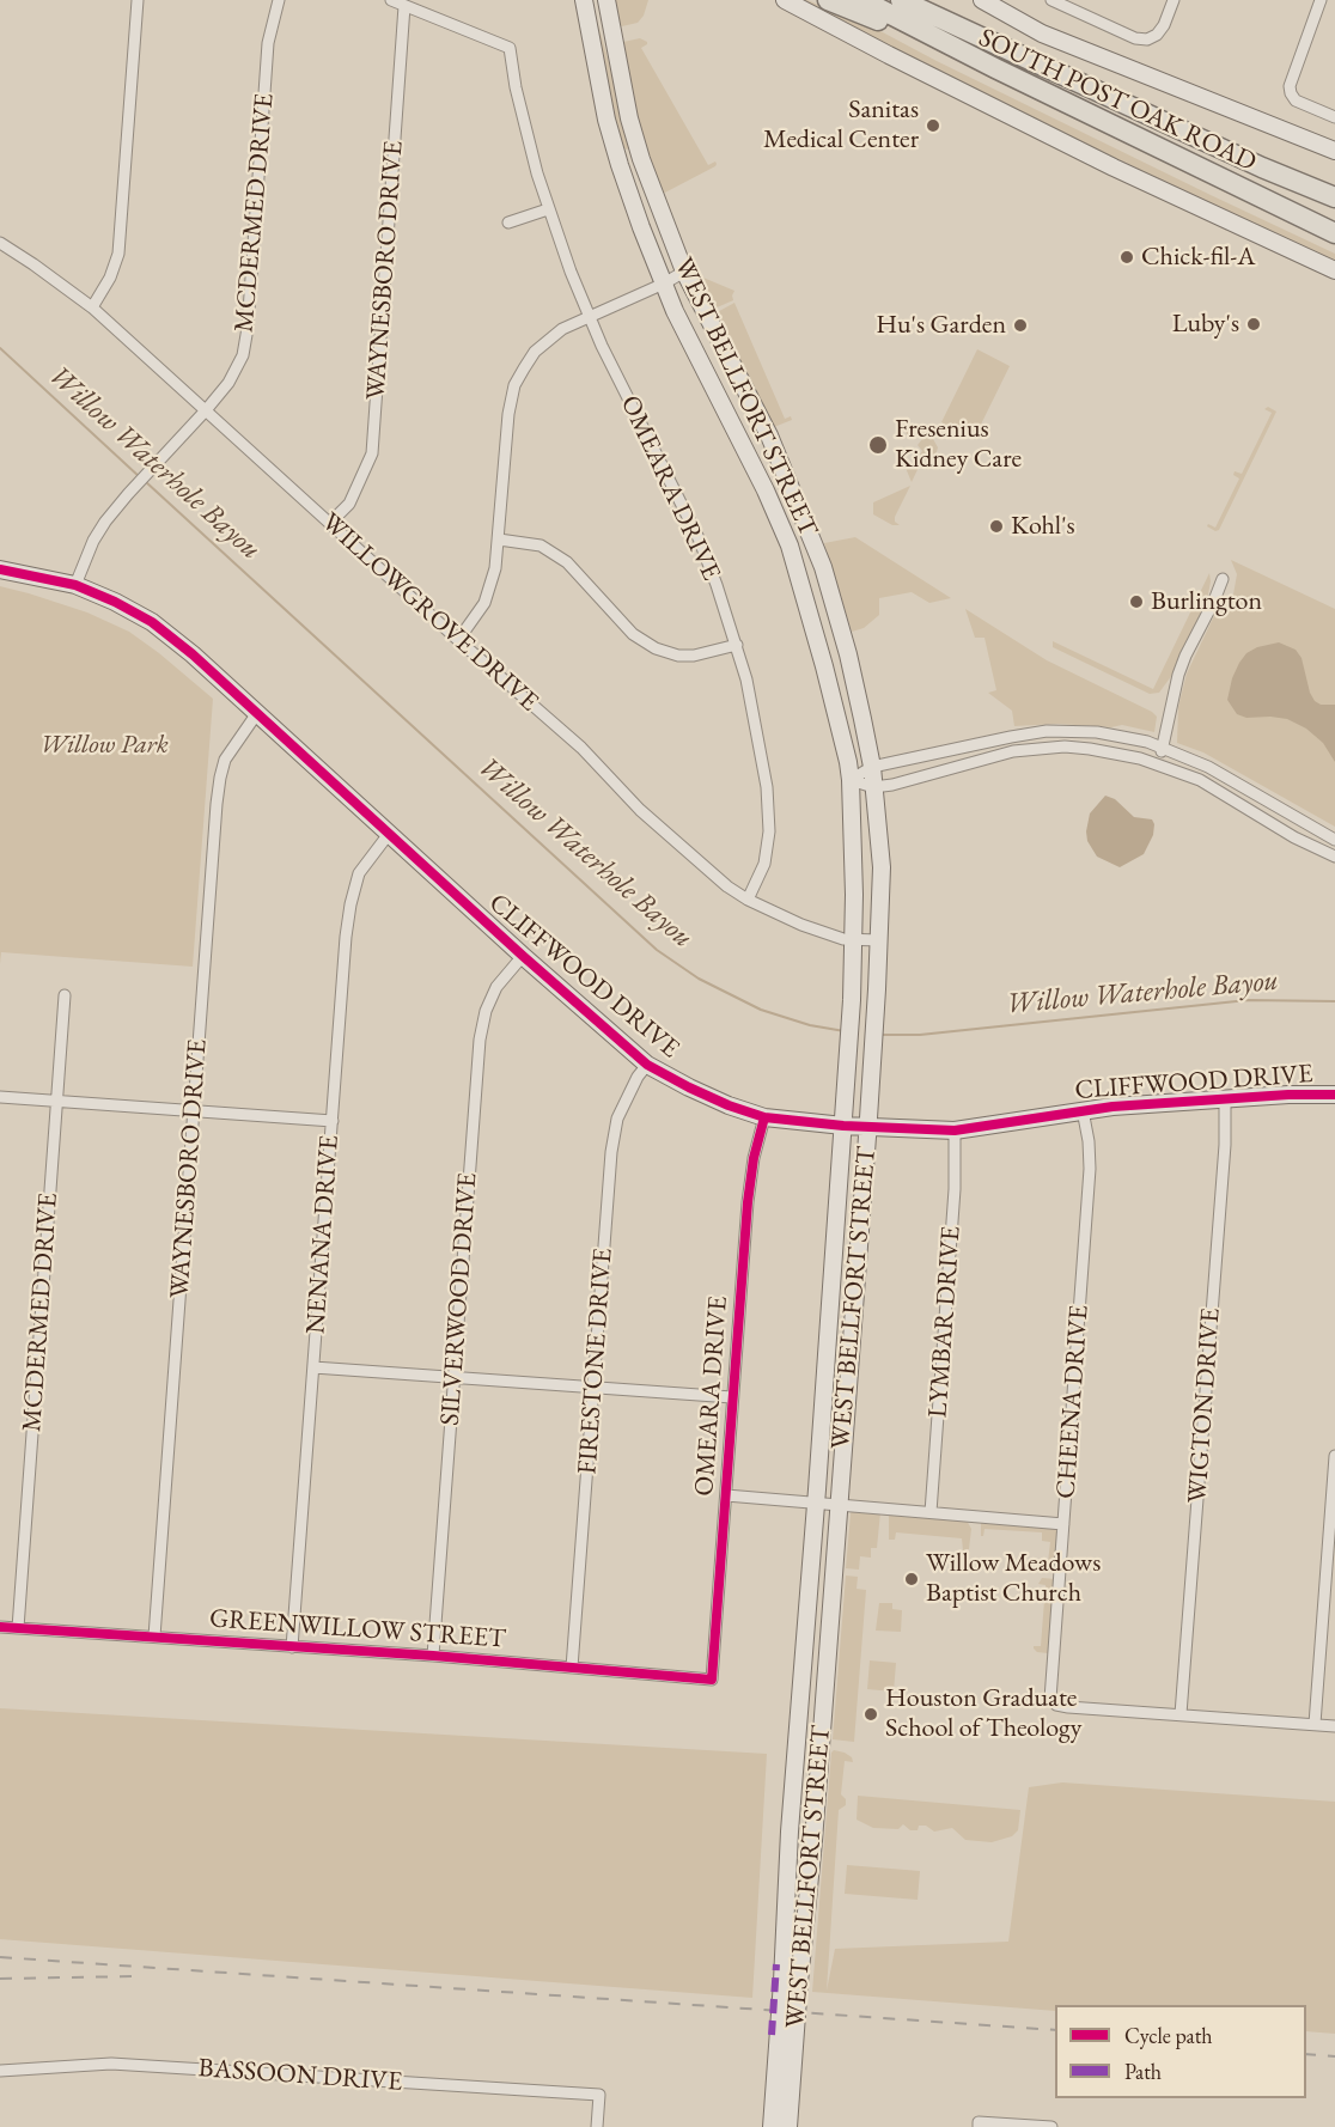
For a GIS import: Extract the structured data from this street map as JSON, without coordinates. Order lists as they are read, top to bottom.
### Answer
{
  "streets": {
    "highway": ["SOUTH POST OAK ROAD"],
    "main road": ["WEST BELLFORT STREET", "CLIFFWOOD DRIVE"],
    "street": [
      "MCDERMED DRIVE",
      "WAYNESBORO DRIVE",
      "OMEARA DRIVE",
      "WILLOWGROVE DRIVE",
      "NENANA DRIVE",
      "SILVERWOOD DRIVE",
      "LYMBAR DRIVE",
      "FIRESTONE DRIVE",
      "CHEENA DRIVE",
      "WIGTON DRIVE",
      "GREENWILLOW STREET",
      "BASSOON DRIVE"
    ]
  },
  "crossings": [
    ["MCDERMED DRIVE", "WILLOWGROVE DRIVE"],
    ["MCDERMED DRIVE", "CLIFFWOOD DRIVE"],
    ["MCDERMED DRIVE", "GREENWILLOW STREET"],
    ["WAYNESBORO DRIVE", "OMEARA DRIVE"],
    ["WAYNESBORO DRIVE", "WILLOWGROVE DRIVE"],
    ["WAYNESBORO DRIVE", "CLIFFWOOD DRIVE"],
    ["WAYNESBORO DRIVE", "GREENWILLOW STREET"],
    ["WEST BELLFORT STREET", "WILLOWGROVE DRIVE"],
    ["WEST BELLFORT STREET", "CLIFFWOOD DRIVE"],
    ["OMEARA DRIVE", "WILLOWGROVE DRIVE"],
    ["OMEARA DRIVE", "CLIFFWOOD DRIVE"],
    ["OMEARA DRIVE", "GREENWILLOW STREET"],
    ["CLIFFWOOD DRIVE", "NENANA DRIVE"],
    ["CLIFFWOOD DRIVE", "SILVERWOOD DRIVE"],
    ["CLIFFWOOD DRIVE", "LYMBAR DRIVE"],
    ["CLIFFWOOD DRIVE", "FIRESTONE DRIVE"],
    ["CLIFFWOOD DRIVE", "CHEENA DRIVE"],
    ["CLIFFWOOD DRIVE", "WIGTON DRIVE"],
    ["NENANA DRIVE", "GREENWILLOW STREET"],
    ["SILVERWOOD DRIVE", "GREENWILLOW STREET"],
    ["FIRESTONE DRIVE", "GREENWILLOW STREET"],
    ["CHEENA DRIVE", "WIGTON DRIVE"]
  ],
  "water": ["Willow Waterhole Bayou"],
  "parks": ["Willow Park"],
  "places": [
    "Sanitas Medical Center",
    "Chick-fil-A",
    "Luby's",
    "Hu's Garden",
    "Fresenius Kidney Care",
    "Kohl's",
    "Burlington",
    "Willow Meadows Baptist Church",
    "Houston Graduate School of Theology"
  ],
  "legend": ["Cycle path", "Path"]
}
